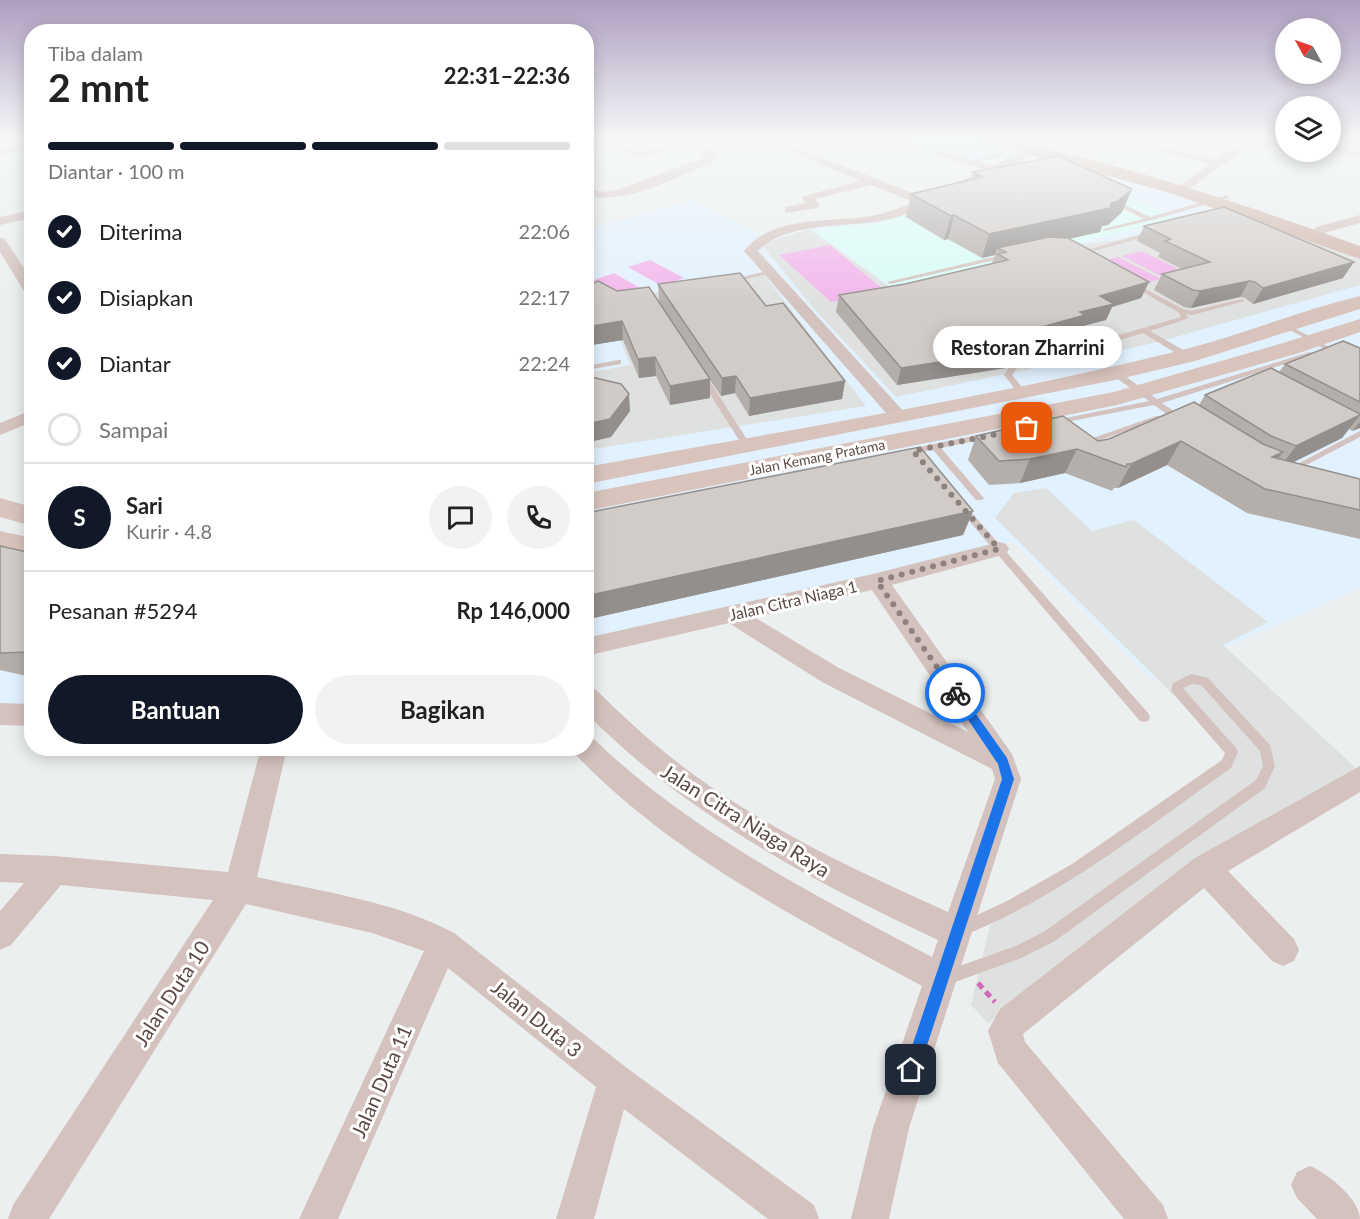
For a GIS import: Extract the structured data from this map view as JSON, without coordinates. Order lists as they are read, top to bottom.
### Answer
{
  "streets": {
    "street": [
      "Jalan Kemang Pratama",
      "Jalan Citra Niaga 1",
      "Jalan Citra Niaga Raya",
      "Jalan Duta 10",
      "Jalan Duta 3",
      "Jalan Duta 11"
    ]
  },
  "crossings": [
    ["Jalan Duta 10", "Jalan Duta 3"],
    ["Jalan Duta 3", "Jalan Duta 11"]
  ],
  "places": ["Restoran Zharrini"],
  "north": "top left",
  "page": {
    "heading": ["2 mnt", "Tiba dalam", "22:31–22:36"],
    "panel": [
      "Sari",
      "Kurir · 4.8",
      "Pesanan #5294",
      "Rp 146,000"
    ],
    "bar": "Diantar · 100 m",
    "list": [
      ["Diterima", "22:06"],
      ["Disiapkan", "22:17"],
      ["Diantar", "22:24"],
      "Sampai"
    ],
    "bubble": "Restoran Zharrini",
    "round": "S",
    "buttons": ["Bantuan", "Bagikan"]
  }
}
